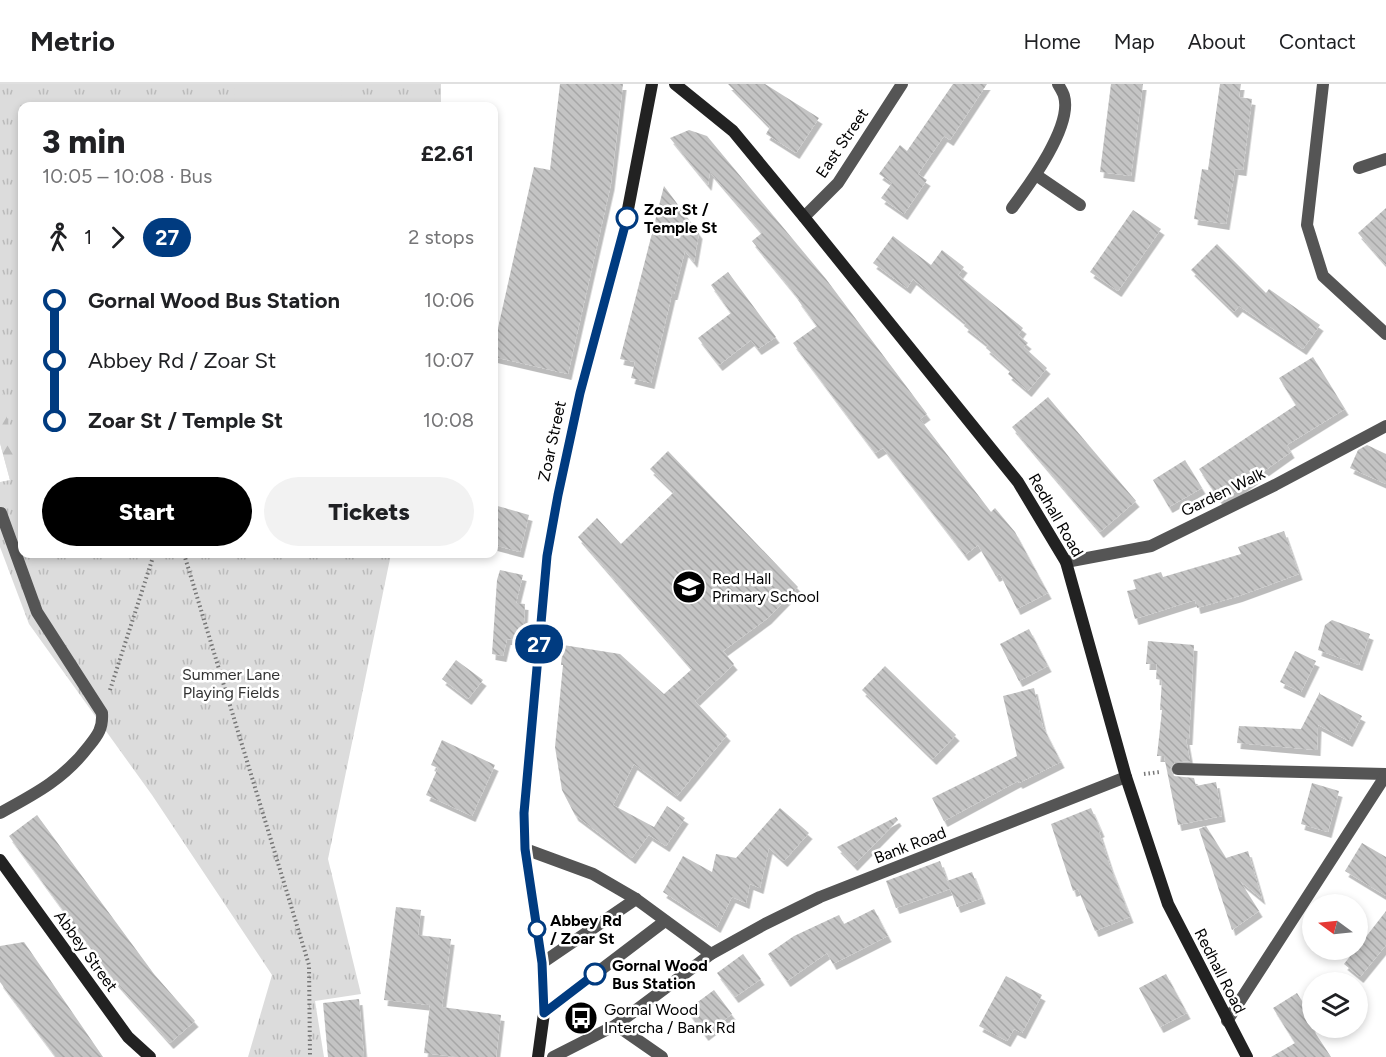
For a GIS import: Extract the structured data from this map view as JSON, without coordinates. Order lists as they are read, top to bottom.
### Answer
{
  "streets": {
    "street": [
      "East Street",
      "Zoar Street",
      "Garden Walk",
      "Redhall Road",
      "Bank Road",
      "Abbey Street"
    ]
  },
  "crossings": [
    ["East Street", "Redhall Road"],
    ["Garden Walk", "Redhall Road"],
    ["Redhall Road", "Bank Road"]
  ],
  "parks": ["Summer Lane Playing Fields"],
  "places": {
    "other": ["Zoar St / Temple St", "Abbey Rd / Zoar St", "Gornal Wood Bus Station"],
    "school or university": ["Red Hall Primary School"],
    "bus stop": ["Gornal Wood Intercha / Bank Rd"]
  },
  "lines": ["bus line 27"],
  "north": "left",
  "page": {
    "header": "Metrio",
    "nav": [
      "Home",
      "Map",
      "About",
      "Contact"
    ],
    "on_map": "27",
    "heading": ["3 min", "10:05 – 10:08 · Bus", "£2.61"],
    "legs": ["1", "27", "2 stops"],
    "list": [
      {
        "name": "Gornal Wood Bus Station",
        "value": "10:06"
      },
      {
        "name": "Abbey Rd / Zoar St",
        "value": "10:07"
      },
      {
        "name": "Zoar St / Temple St",
        "value": "10:08"
      }
    ],
    "buttons": ["Start", "Tickets"]
  }
}
